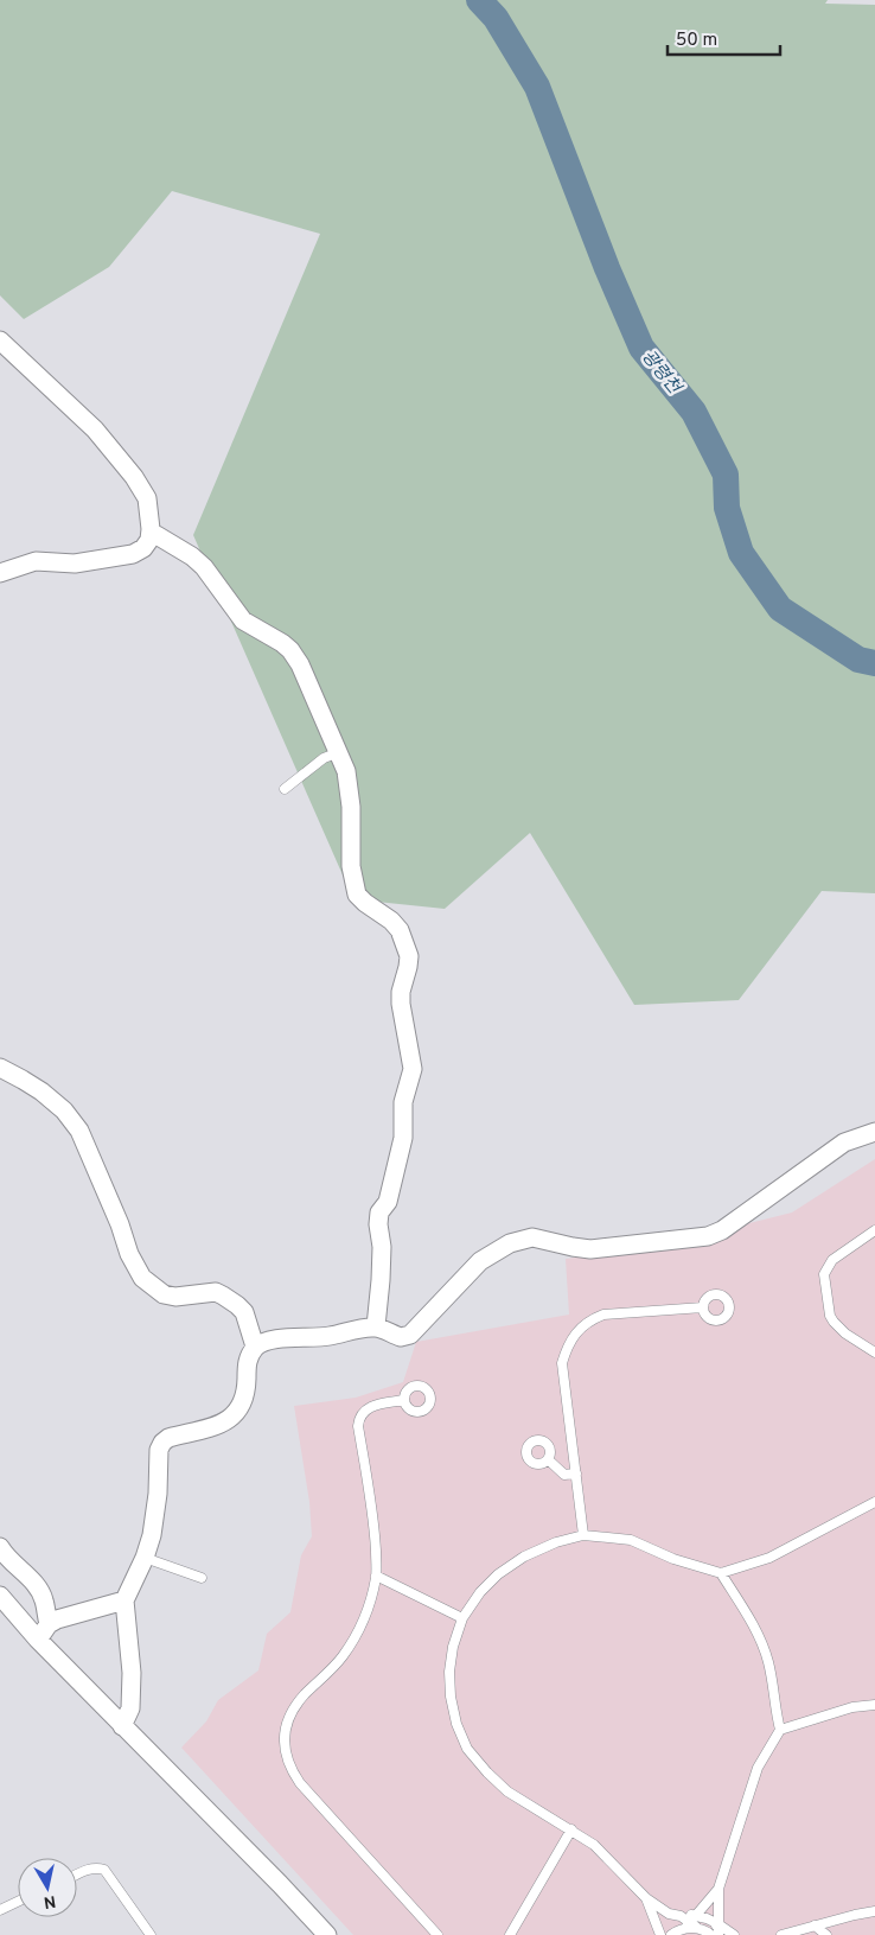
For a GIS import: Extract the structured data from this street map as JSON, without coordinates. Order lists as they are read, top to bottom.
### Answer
{
  "water": ["광령천"],
  "scale_bar": "50 m",
  "north": "bottom"
}
